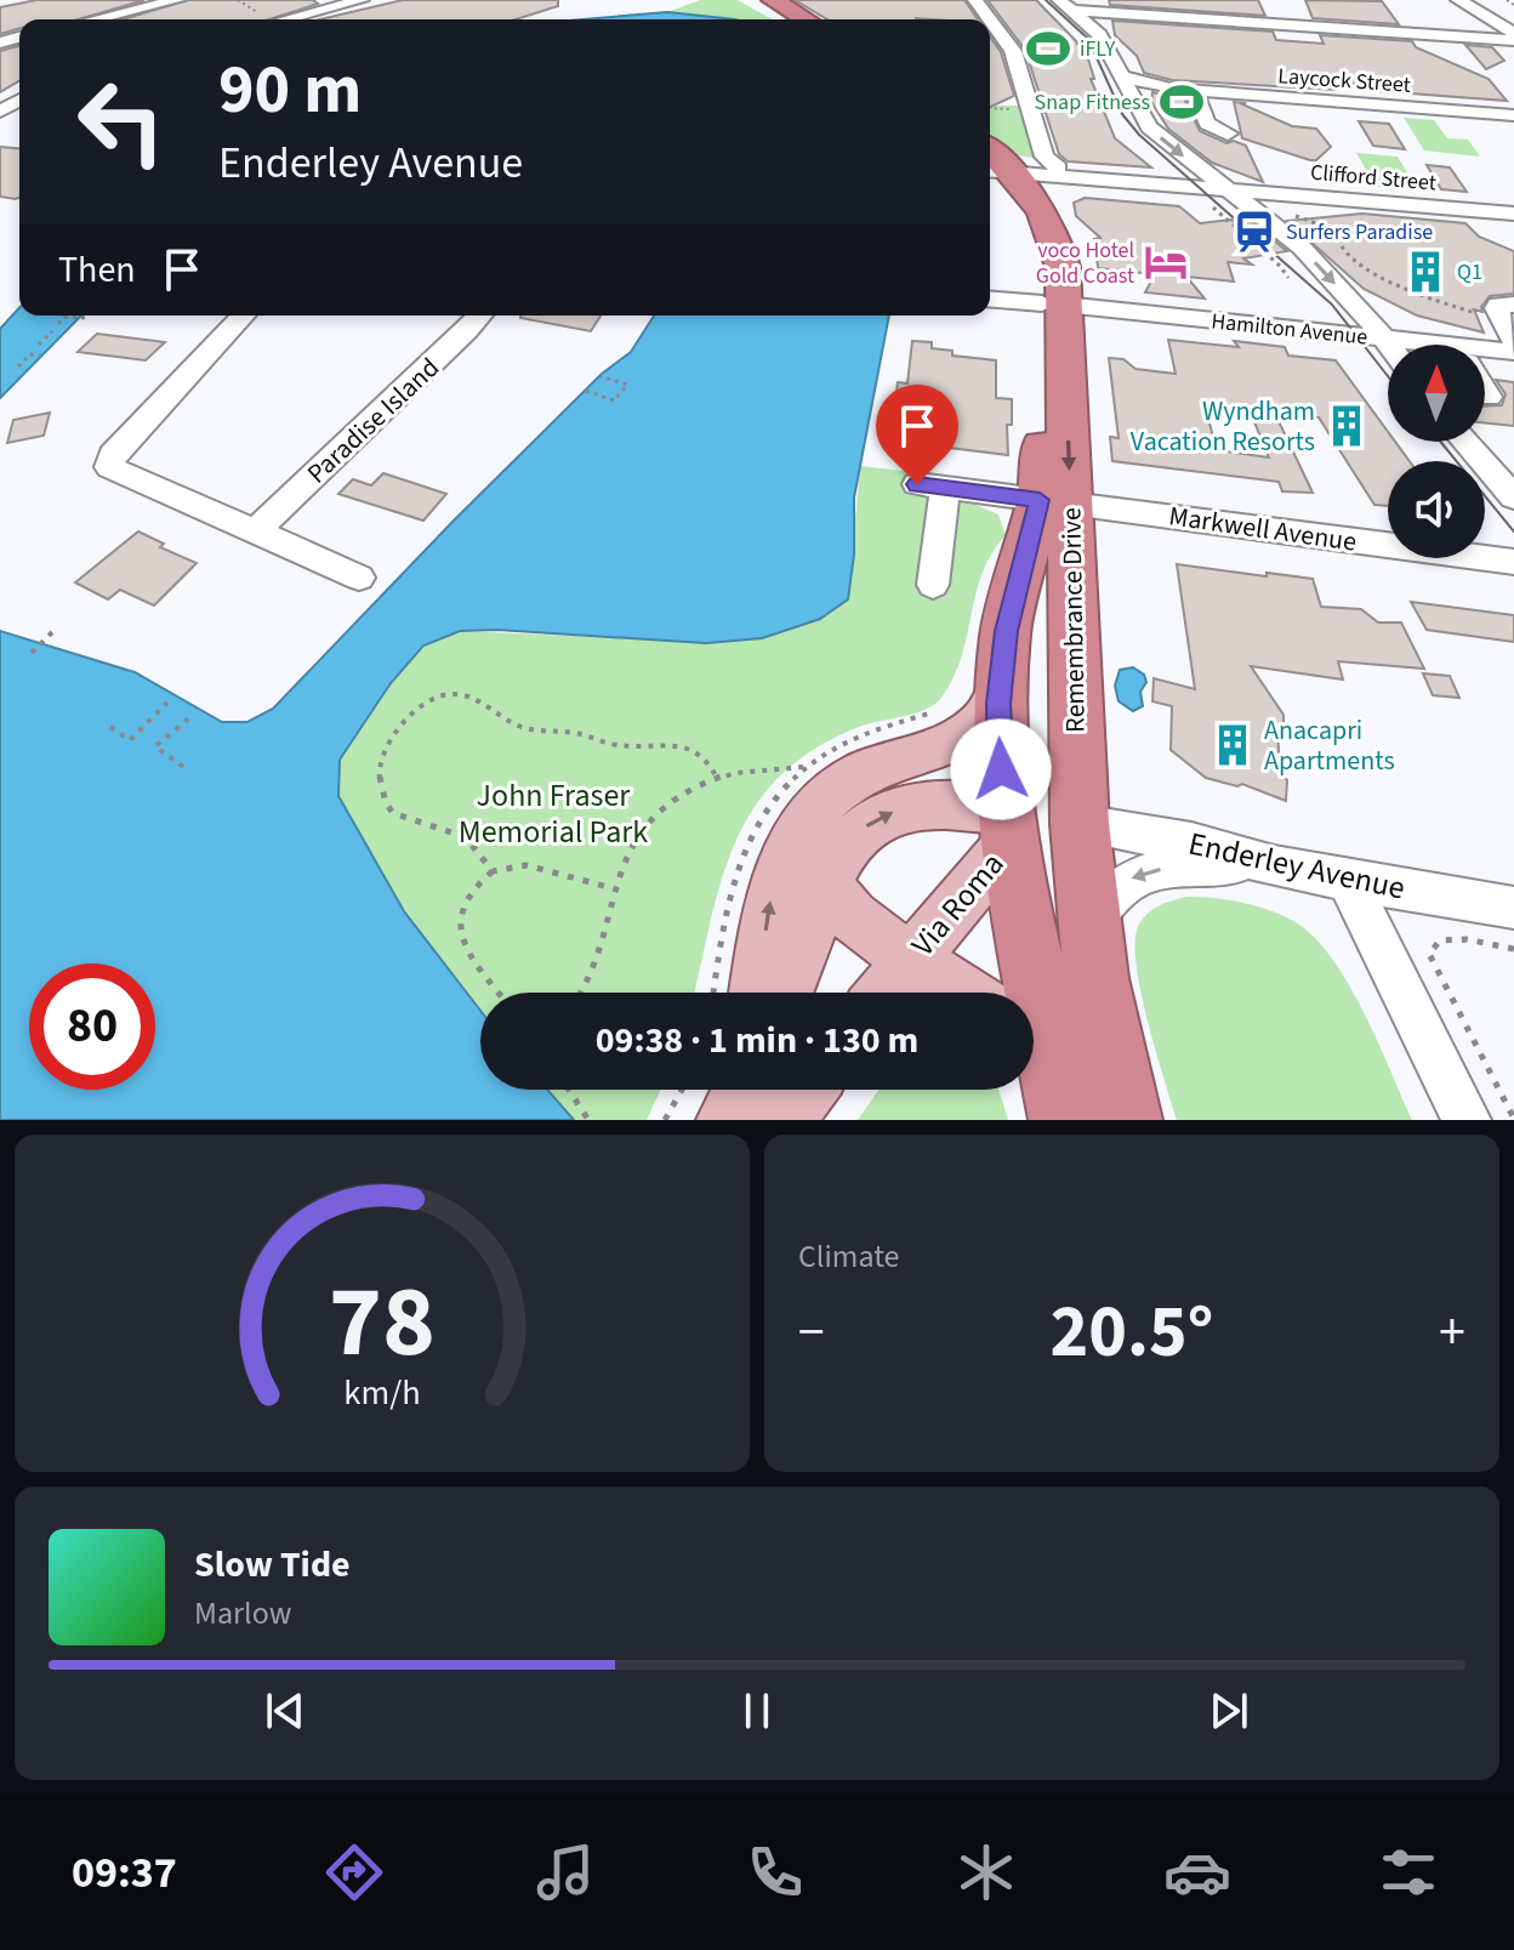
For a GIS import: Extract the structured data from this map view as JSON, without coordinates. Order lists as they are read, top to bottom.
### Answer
{
  "streets": {
    "highway": ["Remembrance Drive"],
    "main road": ["Via Roma"],
    "street": [
      "Laycock Street",
      "Clifford Street",
      "Hamilton Avenue",
      "Paradise Island",
      "Markwell Avenue",
      "Enderley Avenue"
    ]
  },
  "crossings": [
    ["Clifford Street", "Remembrance Drive"],
    ["Hamilton Avenue", "Remembrance Drive"],
    ["Markwell Avenue", "Remembrance Drive"],
    ["Remembrance Drive", "Enderley Avenue"],
    ["Remembrance Drive", "Via Roma"],
    ["Enderley Avenue", "Via Roma"]
  ],
  "one_way": ["Via Roma"],
  "parks": ["John Fraser Memorial Park"],
  "places": {
    "sports": ["iFLY", "Snap Fitness"],
    "station": ["Surfers Paradise"],
    "hotel": ["voco Hotel Gold Coast"],
    "building": ["Q1", "Wyndham Vacation Resorts", "Anacapri Apartments"]
  },
  "north": "top",
  "page": {
    "turn": ["90 m", "Enderley Avenue"],
    "then": "Then",
    "limit": "80",
    "trip": "09:38 · 1 min · 130 m",
    "tile": "Climate",
    "heat": ["−", "20.5°", "+"],
    "song": ["Slow Tide", "Marlow"],
    "tabs": "09:37",
    "gauge": ["78", "km/h"]
  }
}
